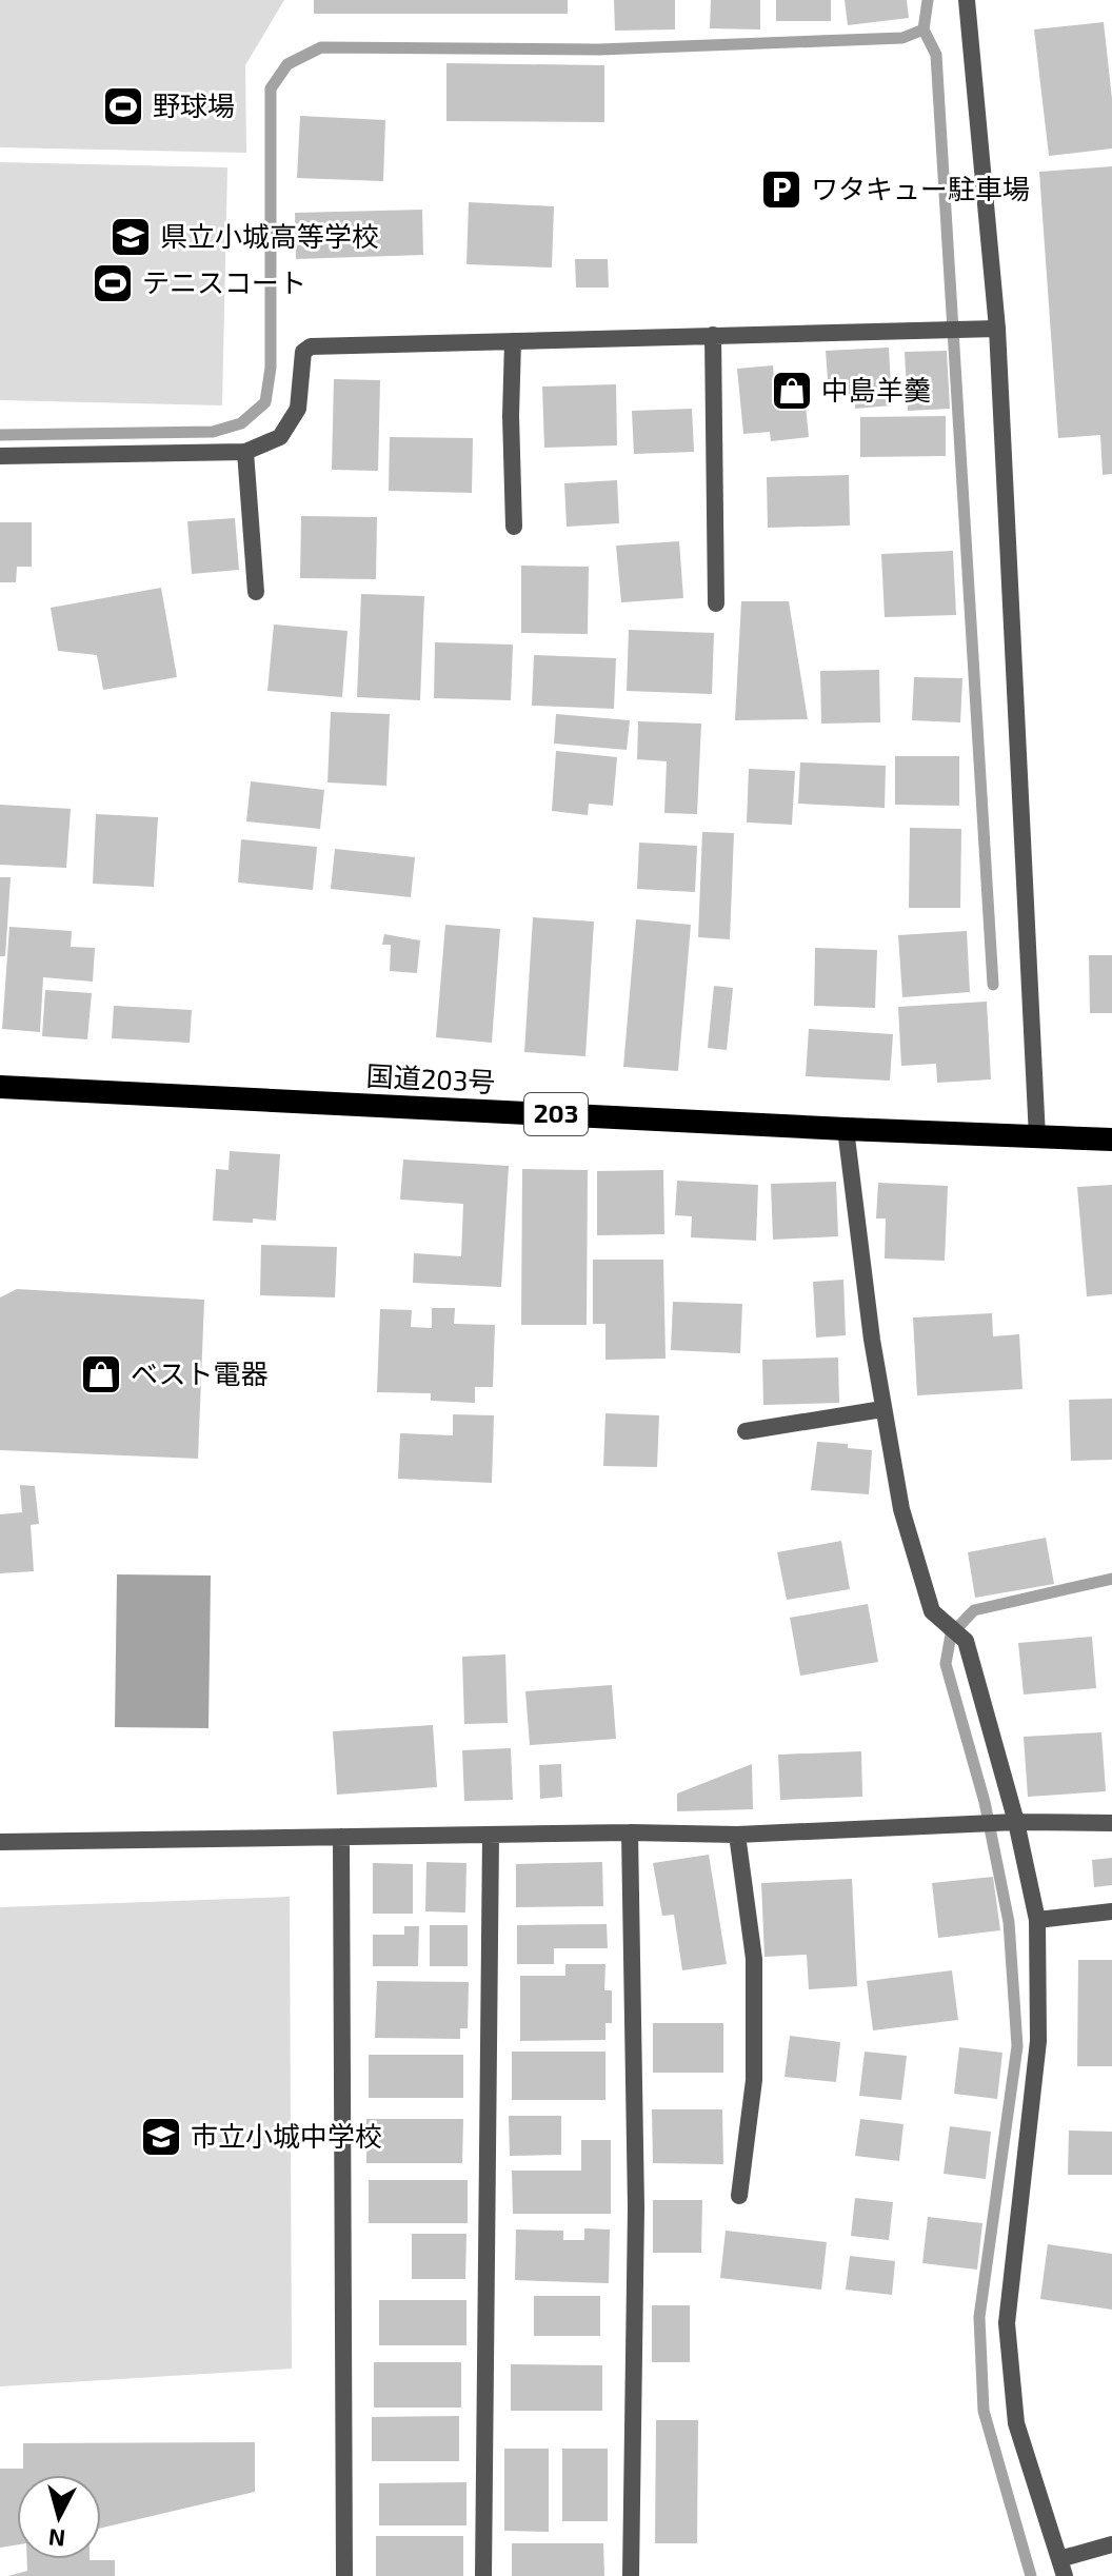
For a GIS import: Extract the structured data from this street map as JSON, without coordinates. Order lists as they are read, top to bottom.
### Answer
{
  "streets": {
    "highway": ["国道203号", "203"]
  },
  "places": {
    "sports": ["野球場", "テニスコート"],
    "parking": ["ワタキュー駐車場"],
    "school or university": ["県立小城高等学校", "市立小城中学校"],
    "shop": ["中島羊羹", "ベスト電器"]
  },
  "north": "bottom"
}
